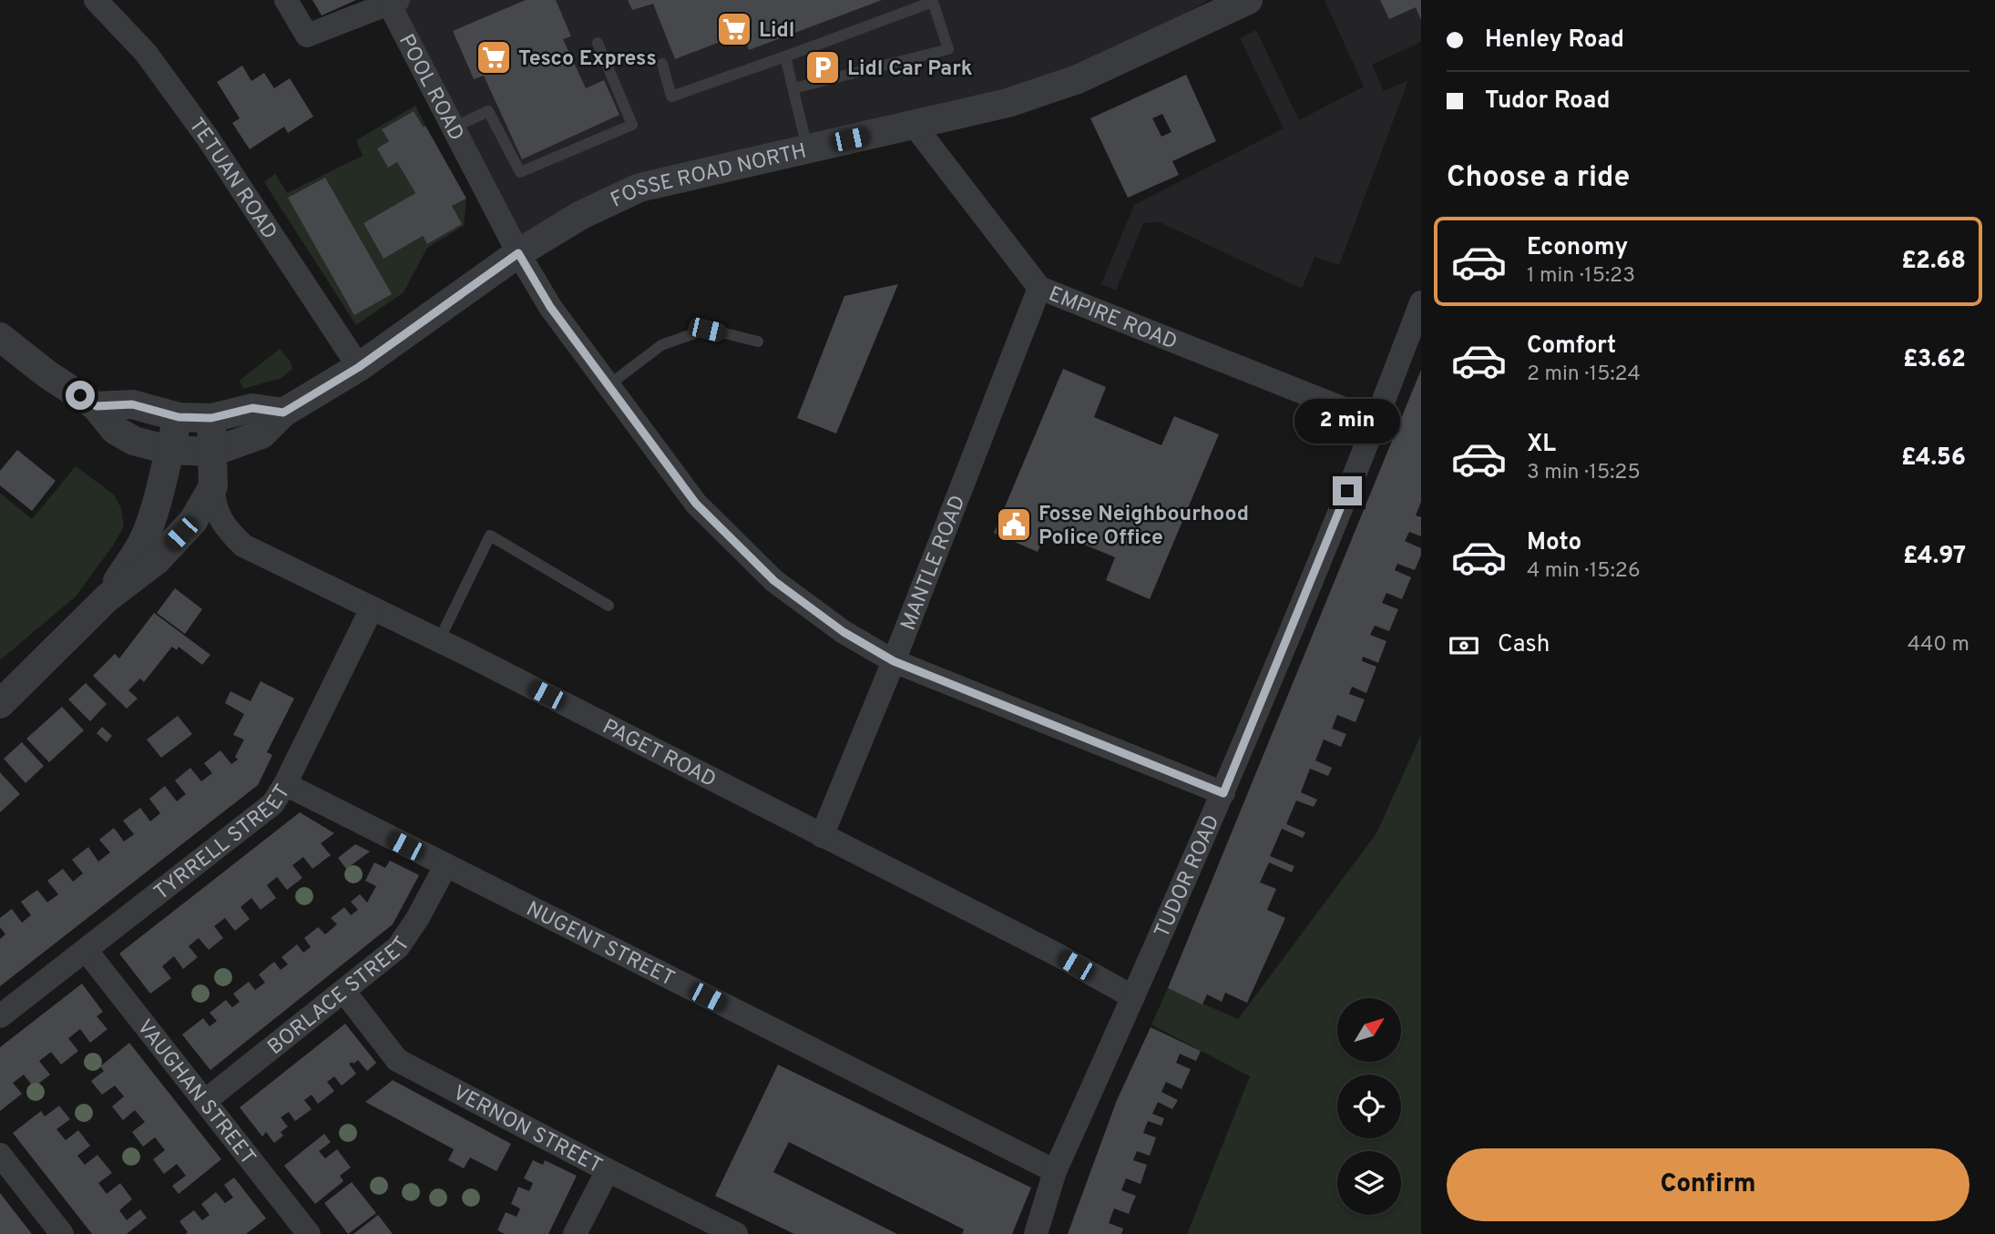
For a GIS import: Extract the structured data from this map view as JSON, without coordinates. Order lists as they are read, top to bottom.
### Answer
{
  "streets": {
    "street": [
      "POOL ROAD",
      "FOSSE ROAD NORTH",
      "TETUAN ROAD",
      "EMPIRE ROAD",
      "MANTLE ROAD",
      "PAGET ROAD",
      "TYRRELL STREET",
      "TUDOR ROAD",
      "NUGENT STREET",
      "BORLACE STREET",
      "VAUGHAN STREET",
      "VERNON STREET"
    ]
  },
  "crossings": [
    ["POOL ROAD", "FOSSE ROAD NORTH"],
    ["POOL ROAD", "MANTLE ROAD"],
    ["POOL ROAD", "TUDOR ROAD"],
    ["FOSSE ROAD NORTH", "TETUAN ROAD"],
    ["FOSSE ROAD NORTH", "EMPIRE ROAD"],
    ["EMPIRE ROAD", "MANTLE ROAD"],
    ["EMPIRE ROAD", "TUDOR ROAD"],
    ["MANTLE ROAD", "PAGET ROAD"],
    ["PAGET ROAD", "TYRRELL STREET"],
    ["PAGET ROAD", "TUDOR ROAD"],
    ["TYRRELL STREET", "NUGENT STREET"],
    ["TYRRELL STREET", "VAUGHAN STREET"],
    ["TUDOR ROAD", "NUGENT STREET"],
    ["NUGENT STREET", "BORLACE STREET"],
    ["BORLACE STREET", "VAUGHAN STREET"],
    ["BORLACE STREET", "VERNON STREET"]
  ],
  "places": {
    "supermarket": ["Lidl", "Tesco Express"],
    "parking": ["Lidl Car Park"],
    "public building": ["Fosse Neighbourhood Police Office"]
  },
  "north": "top right",
  "page": {
    "banner": ["Henley Road", "Tudor Road"],
    "heading": "Choose a ride",
    "list": [
      {
        "name": "Economy",
        "note": "1 min · 15:23",
        "value": "£2.68"
      },
      {
        "name": "Comfort",
        "note": "2 min · 15:24",
        "value": "£3.62"
      },
      {
        "name": "XL",
        "note": "3 min · 15:25",
        "value": "£4.56"
      },
      {
        "name": "Moto",
        "note": "4 min · 15:26",
        "value": "£4.97"
      }
    ],
    "bubble": "2 min",
    "pay": ["Cash", "440 m"],
    "buttons": "Confirm"
  }
}
